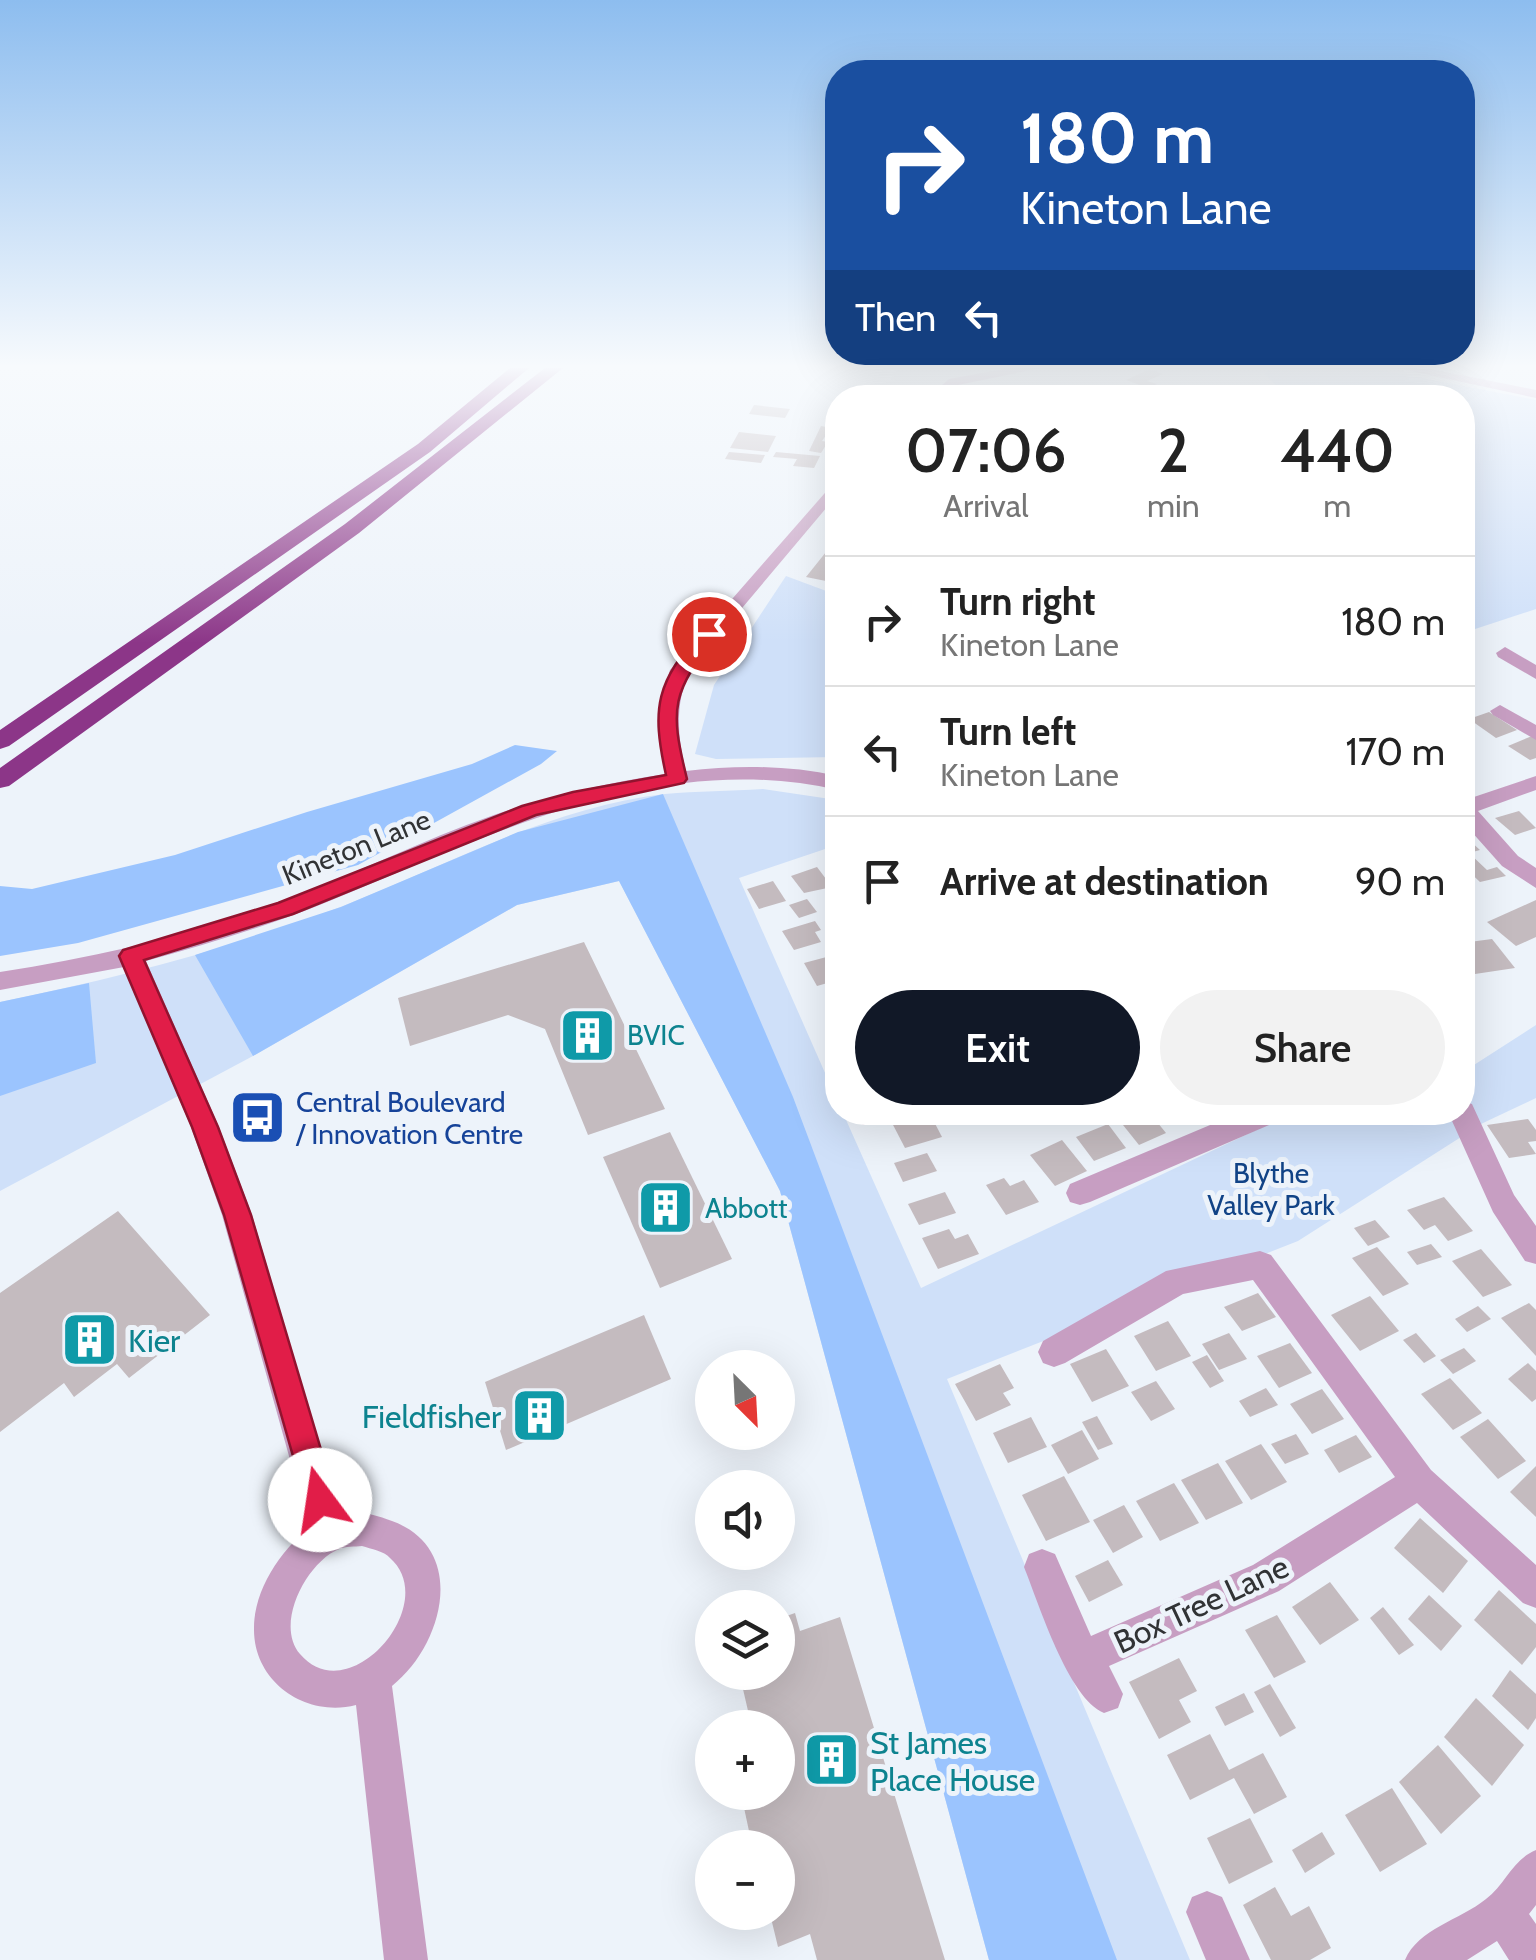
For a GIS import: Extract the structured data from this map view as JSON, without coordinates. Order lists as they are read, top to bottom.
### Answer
{
  "streets": {
    "street": ["Kineton Lane", "Box Tree Lane"]
  },
  "parks": ["Blythe Valley Park"],
  "places": {
    "building": [
      "BVIC",
      "Abbott",
      "Kier",
      "Fieldfisher",
      "St James Place House"
    ],
    "bus stop": ["Central Boulevard / Innovation Centre"]
  },
  "north": "bottom right",
  "page": {
    "turn": ["180 m", "Kineton Lane"],
    "then": "Then",
    "eta": [
      "07:06",
      "Arrival",
      "2",
      "min",
      "440",
      "m"
    ],
    "list": [
      {
        "name": "Turn right",
        "note": "Kineton Lane",
        "value": "180 m"
      },
      {
        "name": "Turn left",
        "note": "Kineton Lane",
        "value": "170 m"
      },
      {
        "name": "Arrive at destination",
        "value": "90 m"
      }
    ],
    "buttons": ["Exit", "Share"],
    "map_buttons": ["+", "−"]
  }
}
